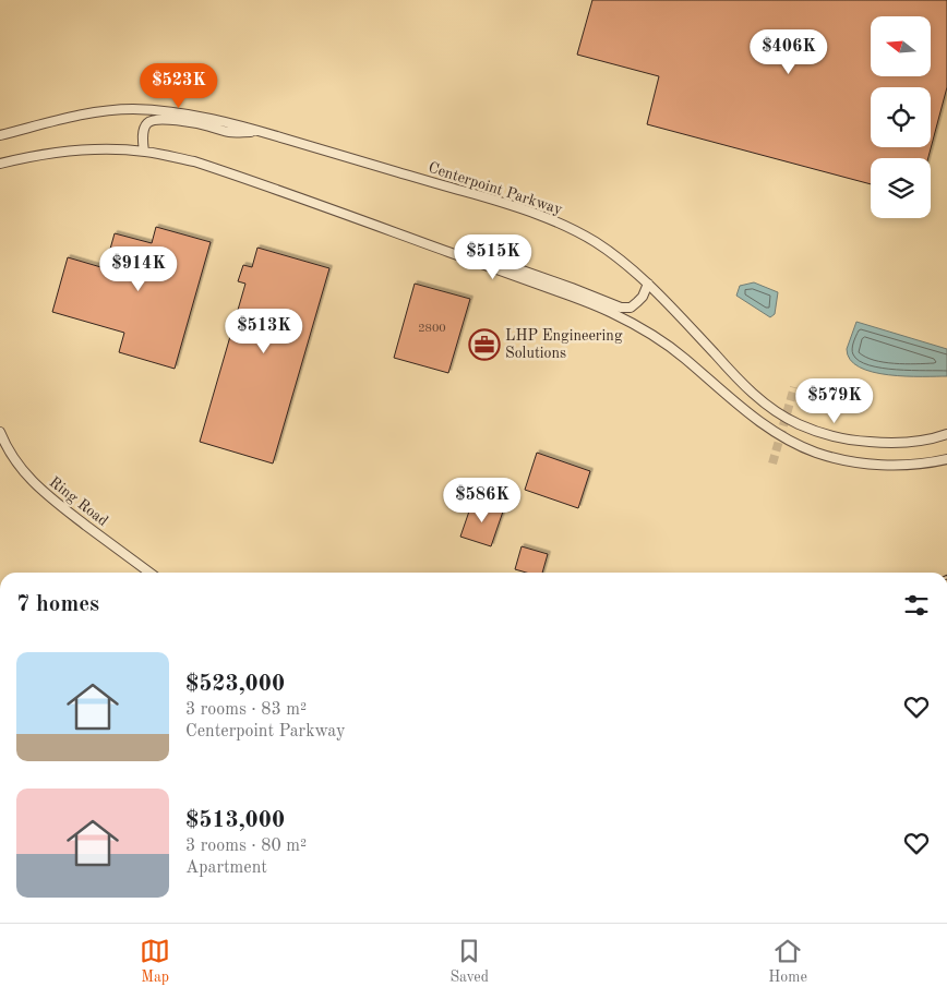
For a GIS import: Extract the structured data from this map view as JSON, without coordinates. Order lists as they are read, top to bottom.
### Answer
{
  "streets": {
    "street": ["Centerpoint Parkway", "Ring Road"]
  },
  "places": {
    "office": ["LHP Engineering Solutions"]
  },
  "house_numbers": ["2800"],
  "north": "left",
  "page": {
    "price": [
      "$406K",
      "$523K",
      "$515K",
      "$914K",
      "$513K",
      "$579K",
      "$586K"
    ],
    "heading": "7 homes",
    "list": [
      {
        "name": "$523,000",
        "note": "3 rooms · 83 m² · Centerpoint Parkway"
      },
      {
        "name": "$513,000",
        "note": "3 rooms · 80 m² · Apartment"
      }
    ],
    "tabs": ["Map", "Saved", "Home"]
  }
}
